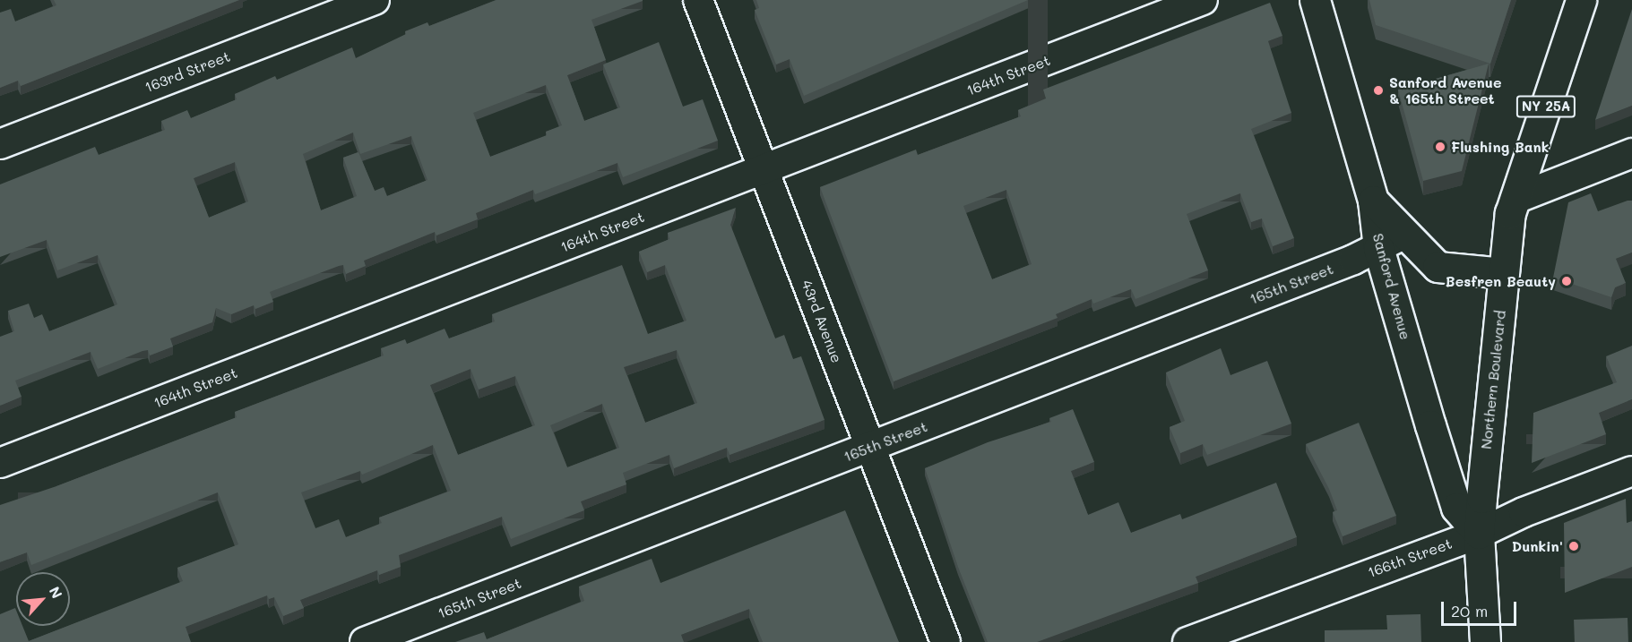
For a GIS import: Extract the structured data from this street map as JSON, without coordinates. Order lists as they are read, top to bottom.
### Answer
{
  "streets": {
    "street": [
      "163rd Street",
      "164th Street",
      "NY 25A",
      "165th Street",
      "Sanford Avenue",
      "43rd Avenue",
      "Northern Boulevard",
      "166th Street"
    ]
  },
  "crossings": [
    ["164th Street", "43rd Avenue"],
    ["165th Street", "Sanford Avenue"],
    ["165th Street", "43rd Avenue"],
    ["Sanford Avenue", "Northern Boulevard"],
    ["Sanford Avenue", "166th Street"],
    ["Northern Boulevard", "166th Street"]
  ],
  "places": [
    "Sanford Avenue & 165th Street",
    "Flushing Bank",
    "Besfren Beauty",
    "Dunkin'"
  ],
  "scale_bar": "20 m",
  "north": "top right"
}
